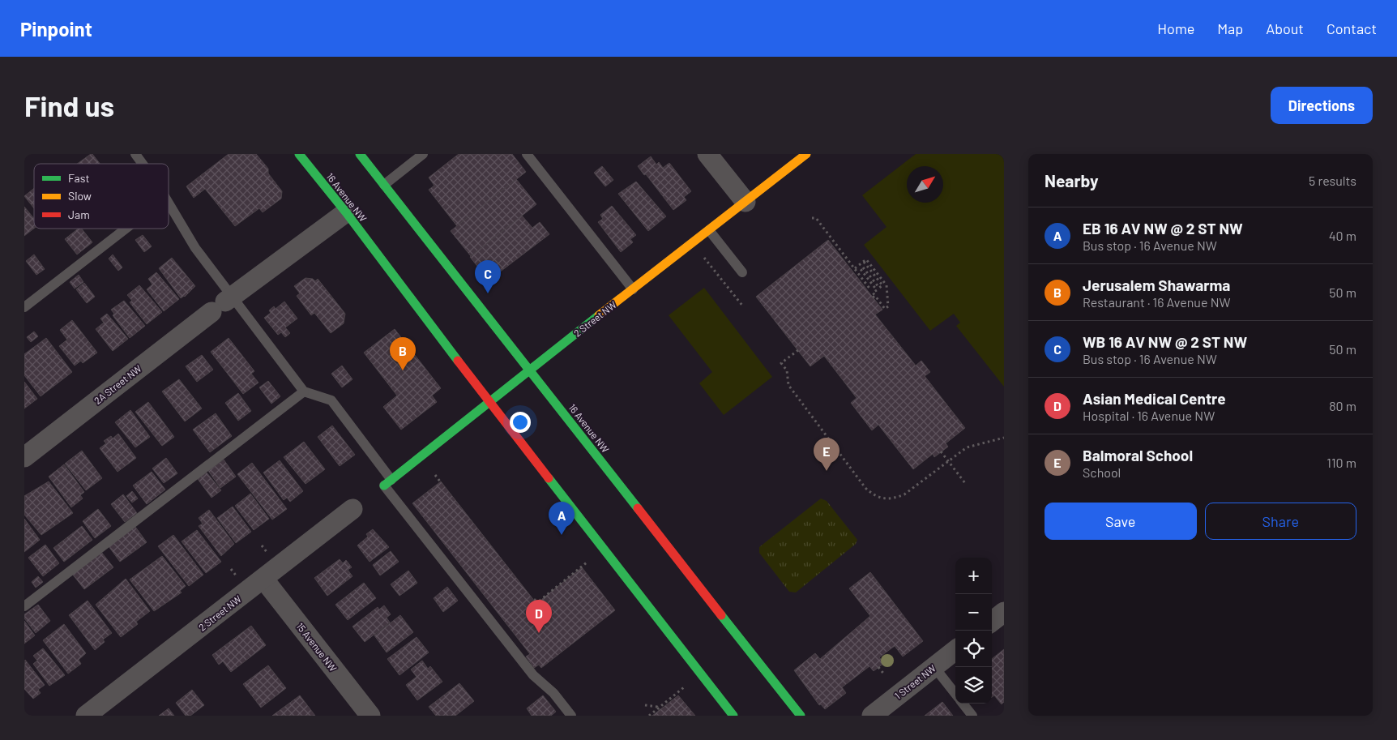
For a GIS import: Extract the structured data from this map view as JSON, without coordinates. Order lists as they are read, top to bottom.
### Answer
{
  "streets": {
    "main road": ["16 Avenue NW", "2 Street NW"],
    "street": ["2A Street NW", "15 Avenue NW", "1 Street NW"]
  },
  "crossings": [
    ["16 Avenue NW", "2 Street NW"],
    ["16 Avenue NW", "2A Street NW"],
    ["2 Street NW", "15 Avenue NW"]
  ],
  "legend": ["Fast", "Slow", "Jam"],
  "north": "top right",
  "page": {
    "header": "Pinpoint",
    "nav": [
      "Home",
      "Map",
      "About",
      "Contact"
    ],
    "buttons": [
      "Directions",
      ["Save", "Share"]
    ],
    "title": "Find us",
    "heading": ["Nearby", "5 results"],
    "list": [
      {
        "mark": "A",
        "name": "EB 16 AV NW @ 2 ST NW",
        "note": "Bus stop · 16 Avenue NW",
        "value": "40 m"
      },
      {
        "mark": "B",
        "name": "Jerusalem Shawarma",
        "note": "Restaurant · 16 Avenue NW",
        "value": "50 m"
      },
      {
        "mark": "C",
        "name": "WB 16 AV NW @ 2 ST NW",
        "note": "Bus stop · 16 Avenue NW",
        "value": "50 m"
      },
      {
        "mark": "D",
        "name": "Asian Medical Centre",
        "note": "Hospital · 16 Avenue NW",
        "value": "80 m"
      },
      {
        "mark": "E",
        "name": "Balmoral School",
        "note": "School",
        "value": "110 m"
      }
    ],
    "pins": [
      "C",
      "B",
      "E",
      "A",
      "D"
    ],
    "map_buttons": ["+", "−"]
  }
}
